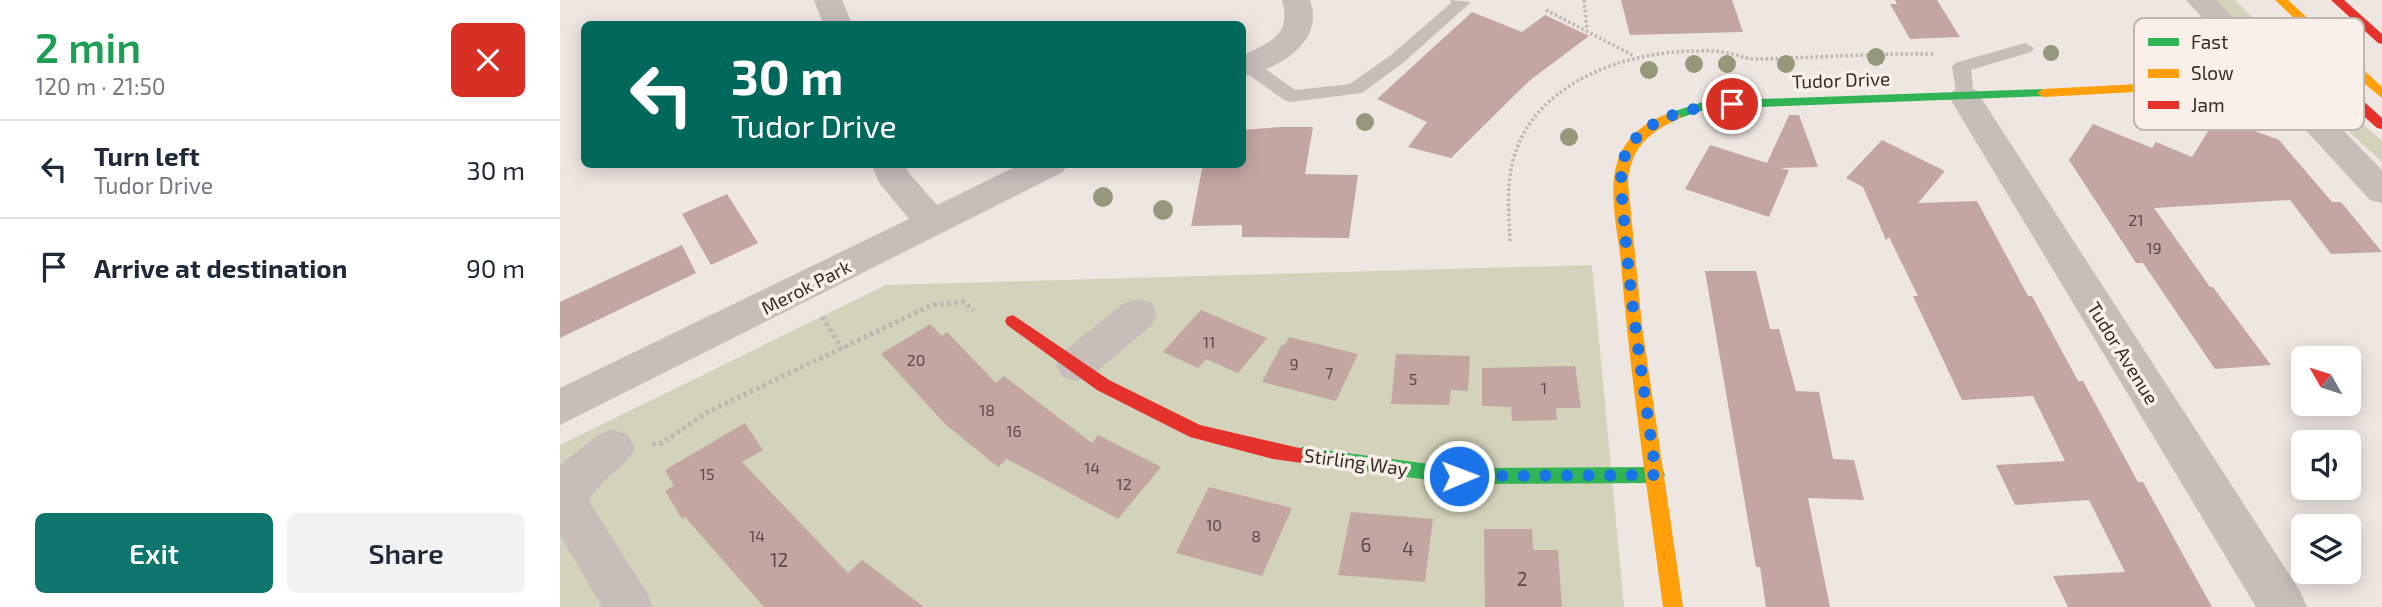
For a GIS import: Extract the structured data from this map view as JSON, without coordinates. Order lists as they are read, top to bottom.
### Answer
{
  "streets": {
    "main road": ["Tudor Drive", "Stirling Way"],
    "street": ["Merok Park", "Tudor Avenue"]
  },
  "crossings": [
    ["Tudor Drive", "Tudor Avenue"],
    ["Tudor Drive", "Stirling Way"]
  ],
  "house_numbers": [
    "21",
    "19",
    "11",
    "20",
    "9",
    "7",
    "5",
    "1",
    "18",
    "16",
    "14",
    "15",
    "12",
    "10",
    "14",
    "8",
    "6",
    "4",
    "12",
    "2"
  ],
  "legend": ["Fast", "Slow", "Jam"],
  "north": "top left",
  "page": {
    "heading": ["2 min", "120 m · 21:50"],
    "turn": ["30 m", "Tudor Drive"],
    "list": [
      {
        "name": "Turn left",
        "note": "Tudor Drive",
        "value": "30 m"
      },
      {
        "name": "Arrive at destination",
        "value": "90 m"
      }
    ],
    "buttons": ["Exit", "Share"]
  }
}
